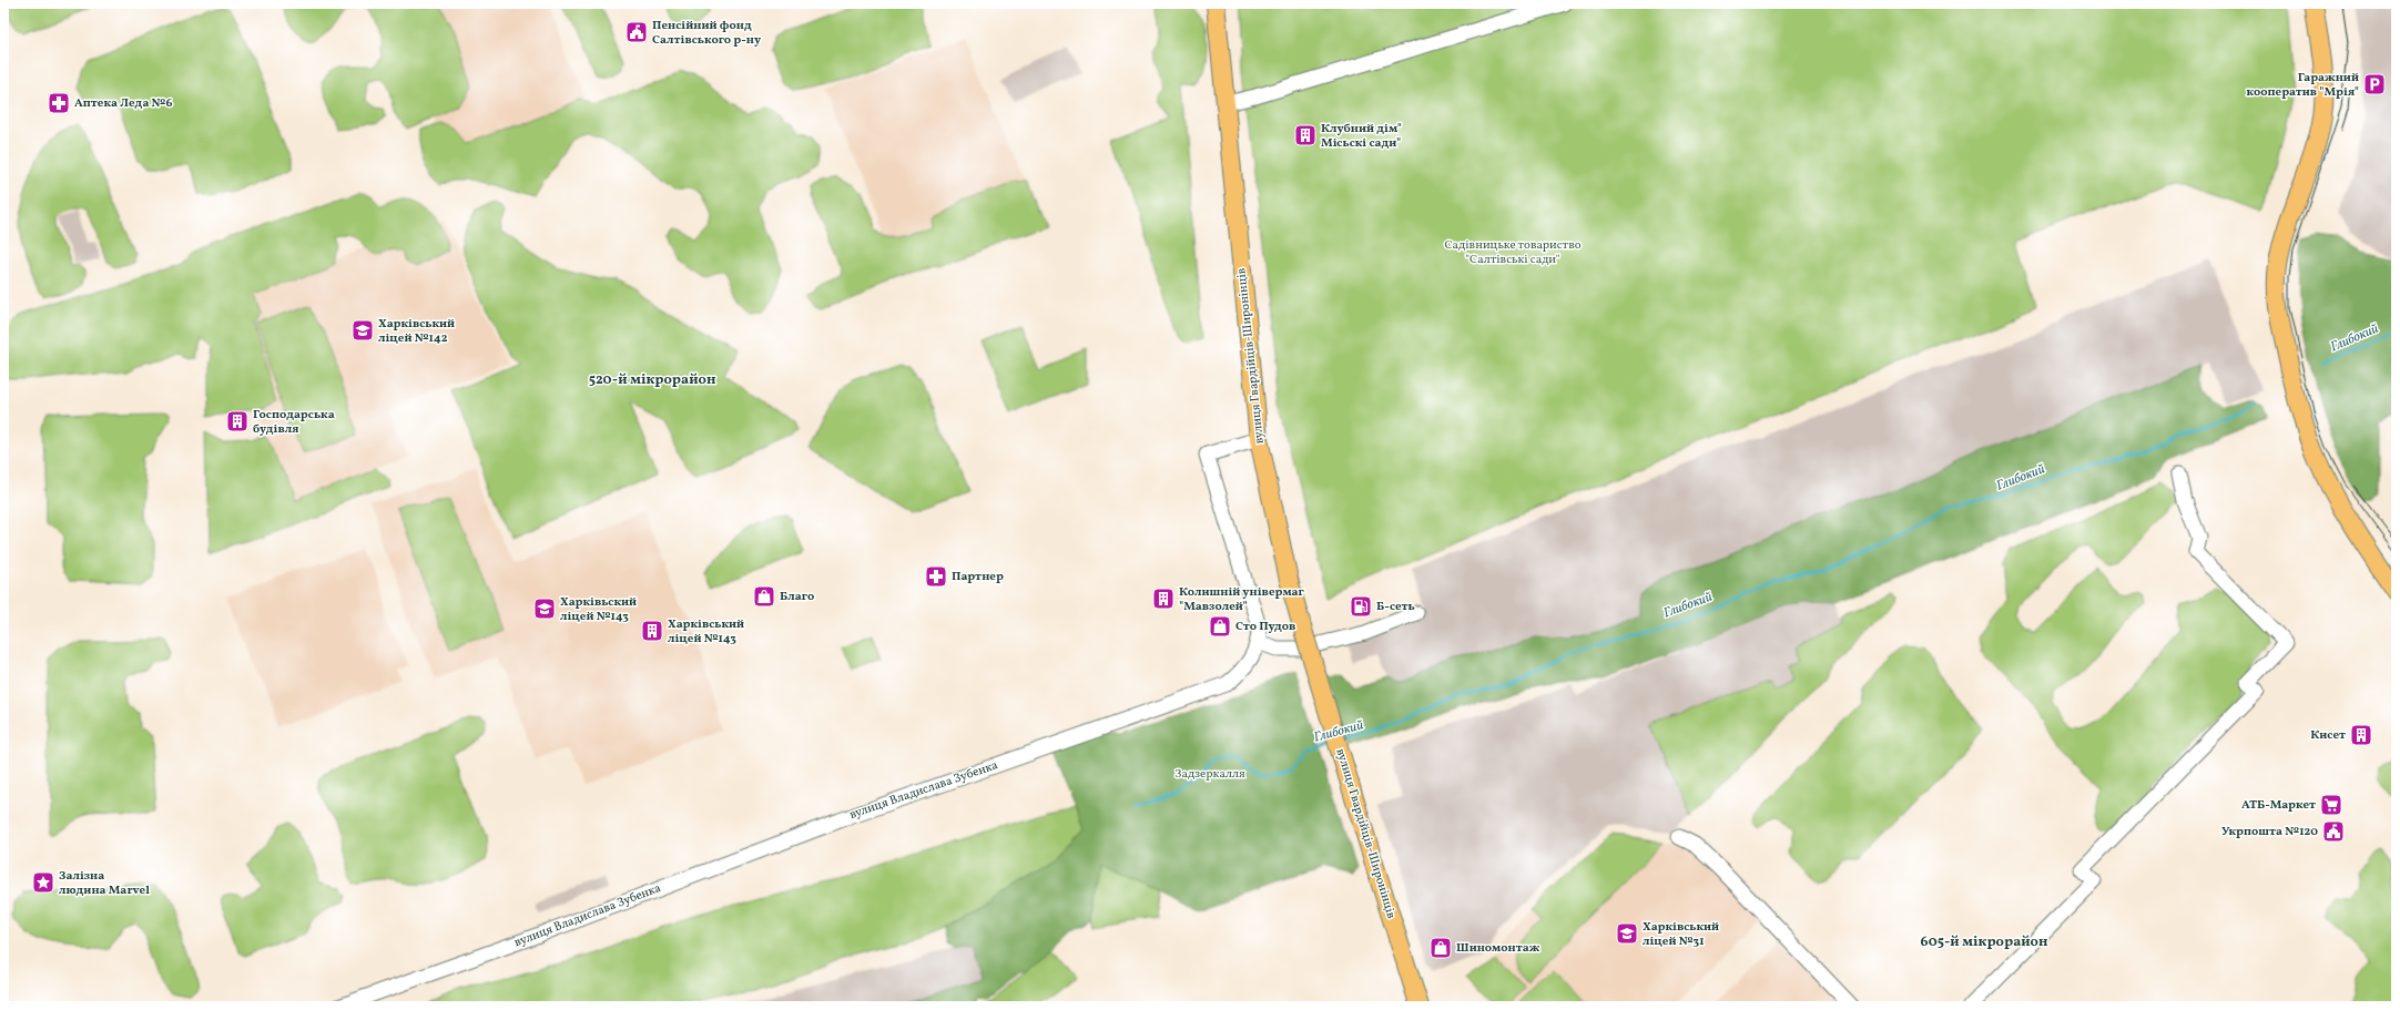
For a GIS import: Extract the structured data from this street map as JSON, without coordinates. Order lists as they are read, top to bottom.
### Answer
{
  "streets": {
    "main road": ["вулиця Гвардійців-Широнінців"],
    "street": ["вулиця Владислава Зубенка"]
  },
  "crossings": [
    ["вулиця Гвардійців-Широнінців", "вулиця Владислава Зубенка"]
  ],
  "districts": ["520-й мікрорайон", "605-й мікрорайон"],
  "water": ["Глибокий"],
  "parks": ["Садівницьке товариство \"Салтівські сади\"", "Задзеркалля"],
  "places": {
    "public building": ["Пенсійний фонд Салтівського р-ну", "Укрпошта №120"],
    "parking": ["Гаражний кооператив \"Мрія\""],
    "pharmacy": ["Аптека Леда №6", "Партнер"],
    "building": [
      "Клубний дім\" Місьскі сади\"",
      "Господарська будівля",
      "Колишній універмаг \"Мавзолей\"",
      "Харківський ліцей №143",
      "Кисет"
    ],
    "school or university": ["Харківський ліцей №142", "Харківьский ліцей №143", "Харківський ліцей №31"],
    "shop": ["Благо", "Сто Пудов", "Шиномонтаж"],
    "fuel station": ["Б-сеть"],
    "supermarket": ["АТБ-Маркет"],
    "place": ["Залізна людина Marvel"]
  }
}
